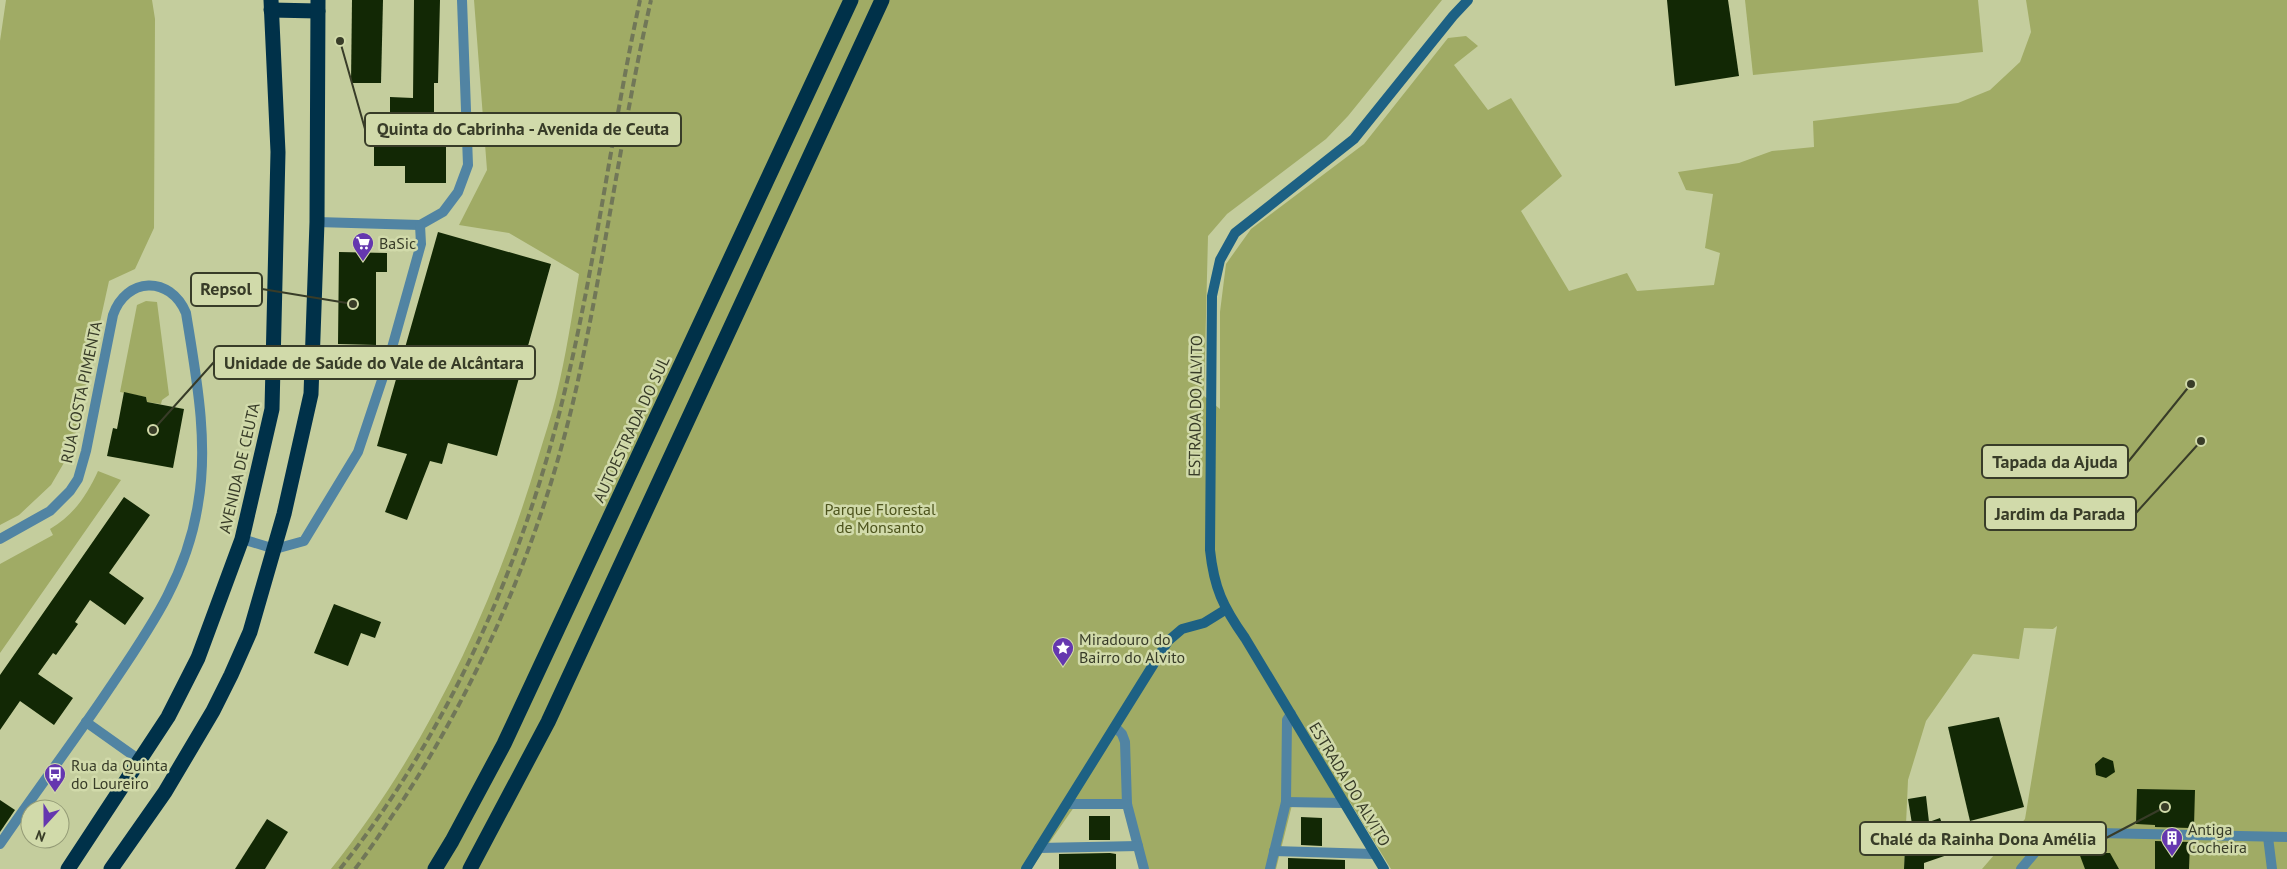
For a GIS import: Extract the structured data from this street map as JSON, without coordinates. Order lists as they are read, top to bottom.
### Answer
{
  "streets": {
    "highway": ["AUTOESTRADA DO SUL", "AVENIDA DE CEUTA"],
    "street": ["RUA COSTA PIMENTA", "ESTRADA DO ALVITO"]
  },
  "parks": ["Parque Florestal de Monsanto"],
  "places": {
    "other": [
      "Quinta do Cabrinha - Avenida de Ceuta",
      "Repsol",
      "Tapada da Ajuda",
      "Unidade de Saúde do Vale de Alcântara",
      "Jardim da Parada",
      "Chalé da Rainha Dona Amélia"
    ],
    "supermarket": ["BaSic"],
    "place": ["Miradouro do Bairro do Alvito"],
    "bus stop": ["Rua da Quinta do Loureiro"],
    "building": ["Antiga Cocheira"]
  },
  "north": "bottom"
}
